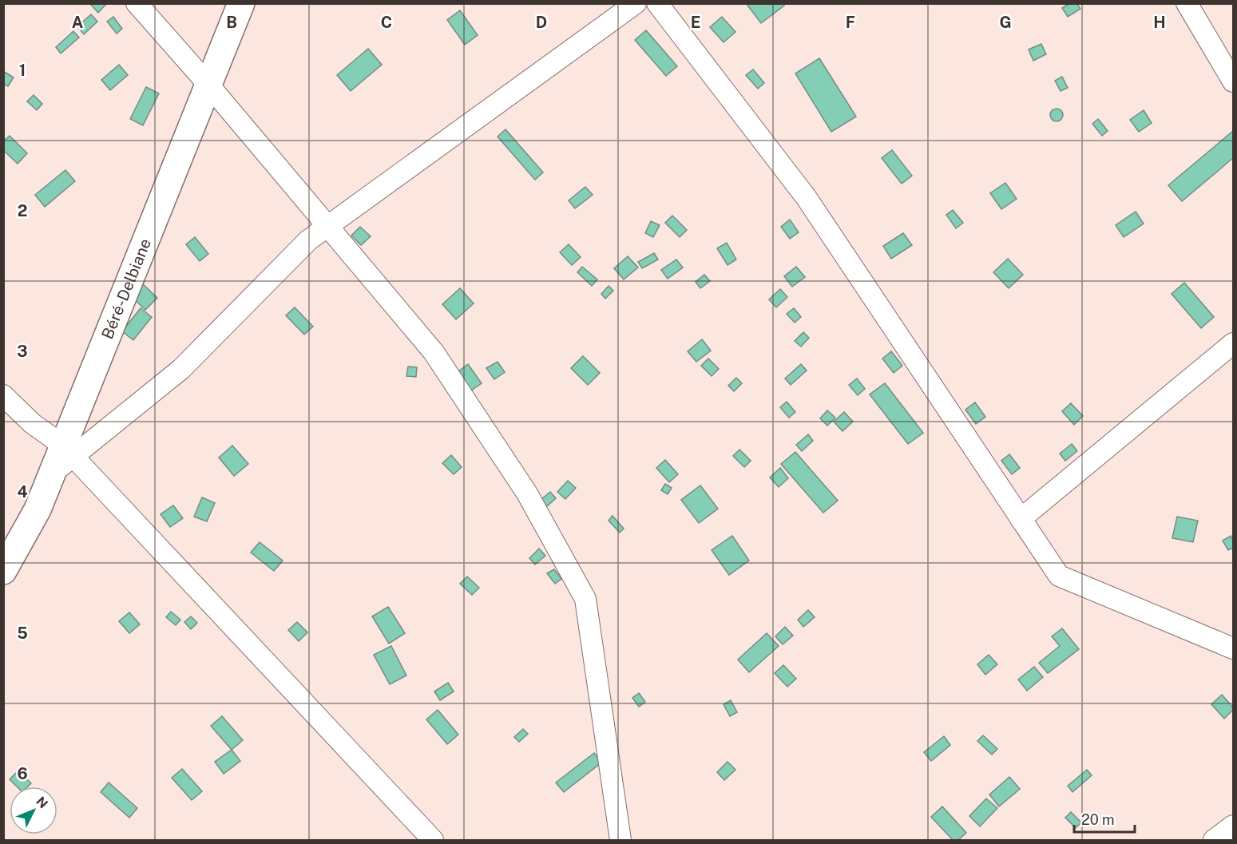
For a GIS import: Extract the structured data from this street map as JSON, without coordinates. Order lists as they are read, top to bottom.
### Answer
{
  "streets": {
    "street": ["Béré-Delbiane"]
  },
  "scale_bar": "20 m",
  "north": "top right",
  "grid": {
    "columns": [
      "A",
      "B",
      "C",
      "D",
      "E",
      "F",
      "G",
      "H"
    ],
    "rows": [
      "1",
      "2",
      "3",
      "4",
      "5",
      "6"
    ]
  }
}
